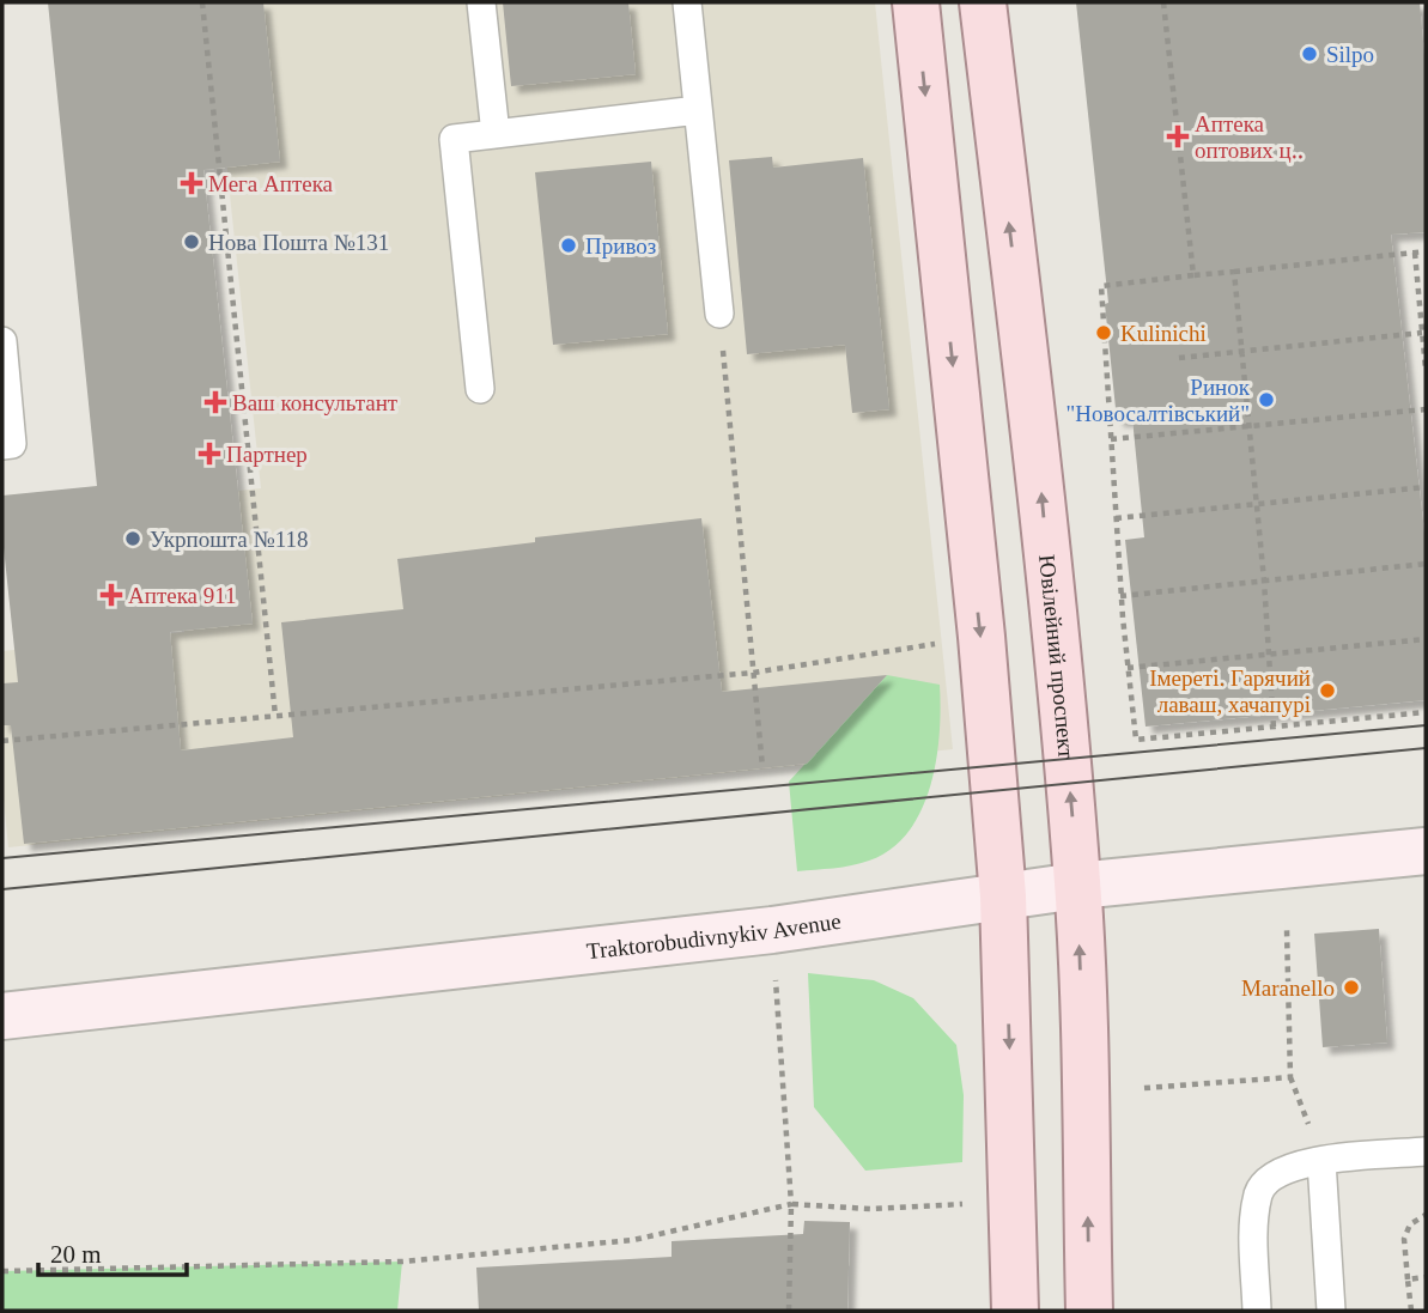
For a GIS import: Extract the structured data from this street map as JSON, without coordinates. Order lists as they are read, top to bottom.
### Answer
{
  "streets": {
    "main road": ["Ювілейний проспект", "Traktorobudivnykiv Avenue"]
  },
  "crossings": [
    ["Ювілейний проспект", "Traktorobudivnykiv Avenue"]
  ],
  "places": {
    "other": [
      "Silpo",
      "Нова Пошта №131",
      "Привоз",
      "Kulinichi",
      "Ринок \"Новосалтівський\"",
      "Укрпошта №118",
      "Імереті. Гарячий лаваш, хачапурі",
      "Maranello"
    ],
    "health": [
      "Аптека оптових ц‥",
      "Мега Аптека",
      "Ваш консультант",
      "Партнер",
      "Аптека 911"
    ]
  },
  "scale_bar": "20 m"
}
